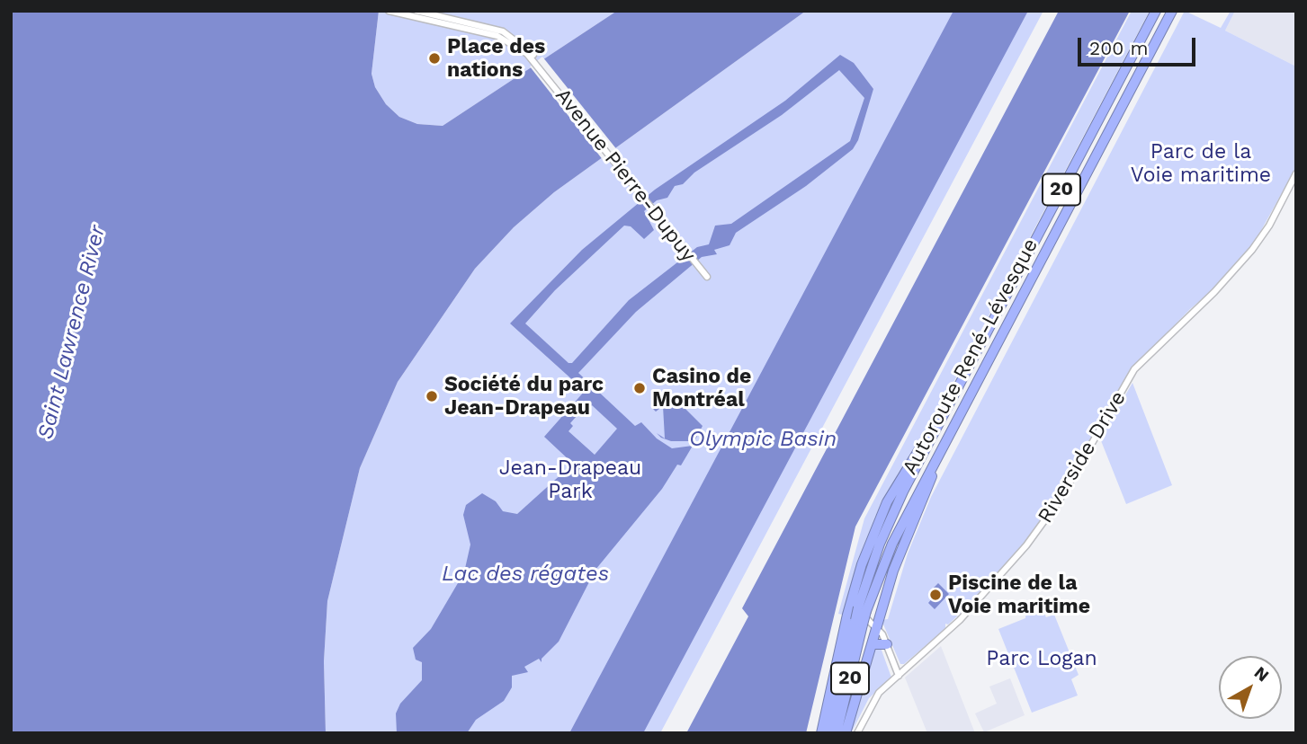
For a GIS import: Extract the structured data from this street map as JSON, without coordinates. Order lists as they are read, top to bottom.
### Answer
{
  "streets": {
    "highway": ["20", "Autoroute René-Lévesque"],
    "street": ["Avenue Pierre-Dupuy", "Riverside Drive"]
  },
  "water": ["Saint Lawrence River", "Olympic Basin", "Lac des régates"],
  "parks": ["Parc de la Voie maritime", "Jean-Drapeau Park", "Parc Logan"],
  "places": [
    "Place des nations",
    "Casino de Montréal",
    "Société du parc Jean-Drapeau",
    "Piscine de la Voie maritime"
  ],
  "scale_bar": "200 m",
  "north": "top right"
}
